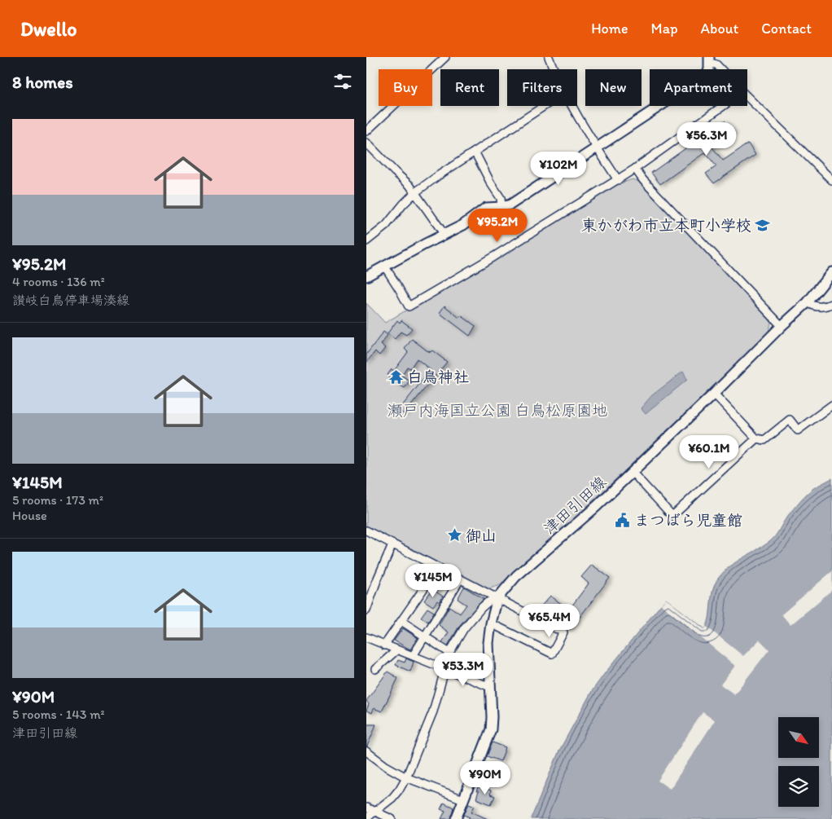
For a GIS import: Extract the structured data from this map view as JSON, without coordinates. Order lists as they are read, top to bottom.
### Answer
{
  "streets": {
    "main road": ["津田引田線"]
  },
  "parks": ["瀬戸内海国立公園 白鳥松原園地"],
  "places": {
    "school or university": ["東かがわ市立本町小学校"],
    "temple": ["白鳥神社"],
    "public building": ["まつばら児童館"],
    "place": ["御山"]
  },
  "north": "bottom right",
  "page": {
    "header": "Dwello",
    "nav": [
      "Home",
      "Map",
      "About",
      "Contact"
    ],
    "heading": "8 homes",
    "chip": [
      "Buy",
      "Rent",
      "Filters",
      "New",
      "Apartment"
    ],
    "list": [
      {
        "name": "¥95.2M",
        "note": "4 rooms · 136 m² · 讃岐白鳥停車場湊線"
      },
      {
        "name": "¥145M",
        "note": "5 rooms · 173 m² · House"
      },
      {
        "name": "¥90M",
        "note": "5 rooms · 143 m² · 津田引田線"
      }
    ],
    "price": [
      "¥56.3M",
      "¥102M",
      "¥95.2M",
      "¥60.1M",
      "¥145M",
      "¥65.4M",
      "¥53.3M",
      "¥90M"
    ]
  }
}
